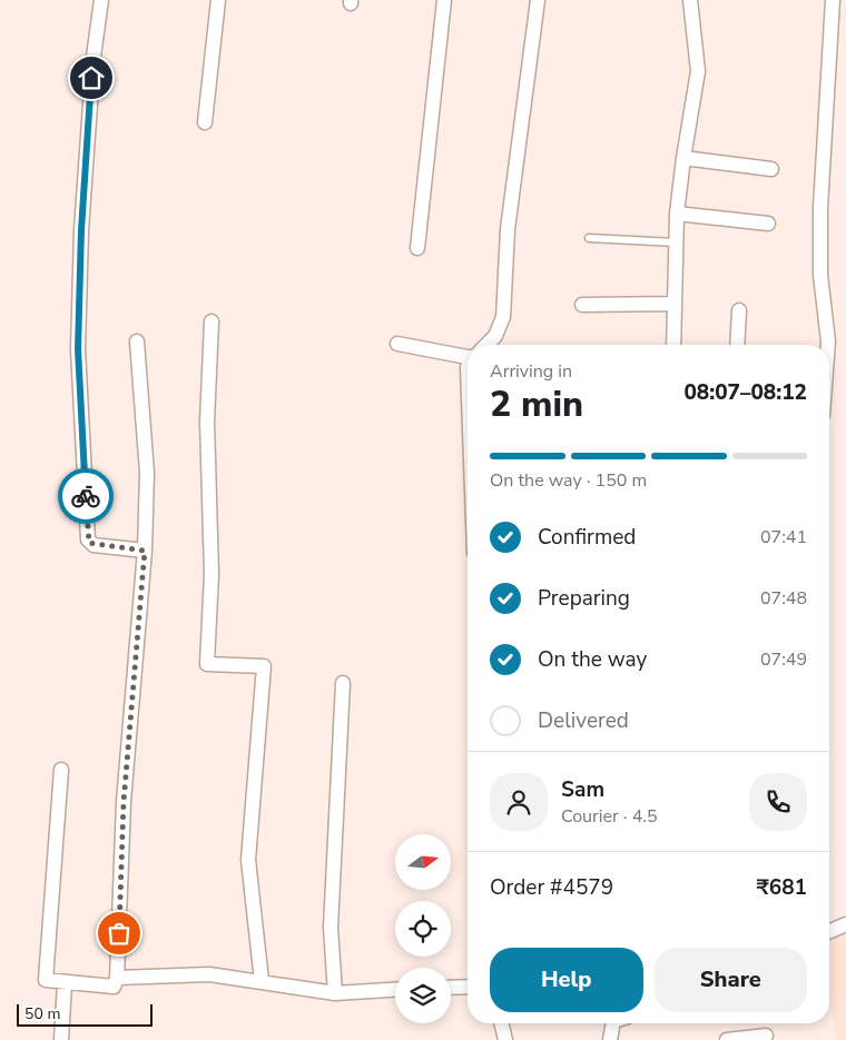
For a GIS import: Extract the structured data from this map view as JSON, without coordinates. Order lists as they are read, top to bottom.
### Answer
{
  "scale_bar": "50 m",
  "north": "right",
  "page": {
    "heading": ["2 min", "Arriving in", "08:07–08:12"],
    "panel": [
      "Sam",
      "Courier · 4.5",
      "Order #4579",
      "₹681"
    ],
    "bar": "On the way · 150 m",
    "list": [
      ["Confirmed", "07:41"],
      ["Preparing", "07:48"],
      ["On the way", "07:49"],
      "Delivered"
    ],
    "buttons": ["Help", "Share"],
    "scale": "50 m"
  }
}
